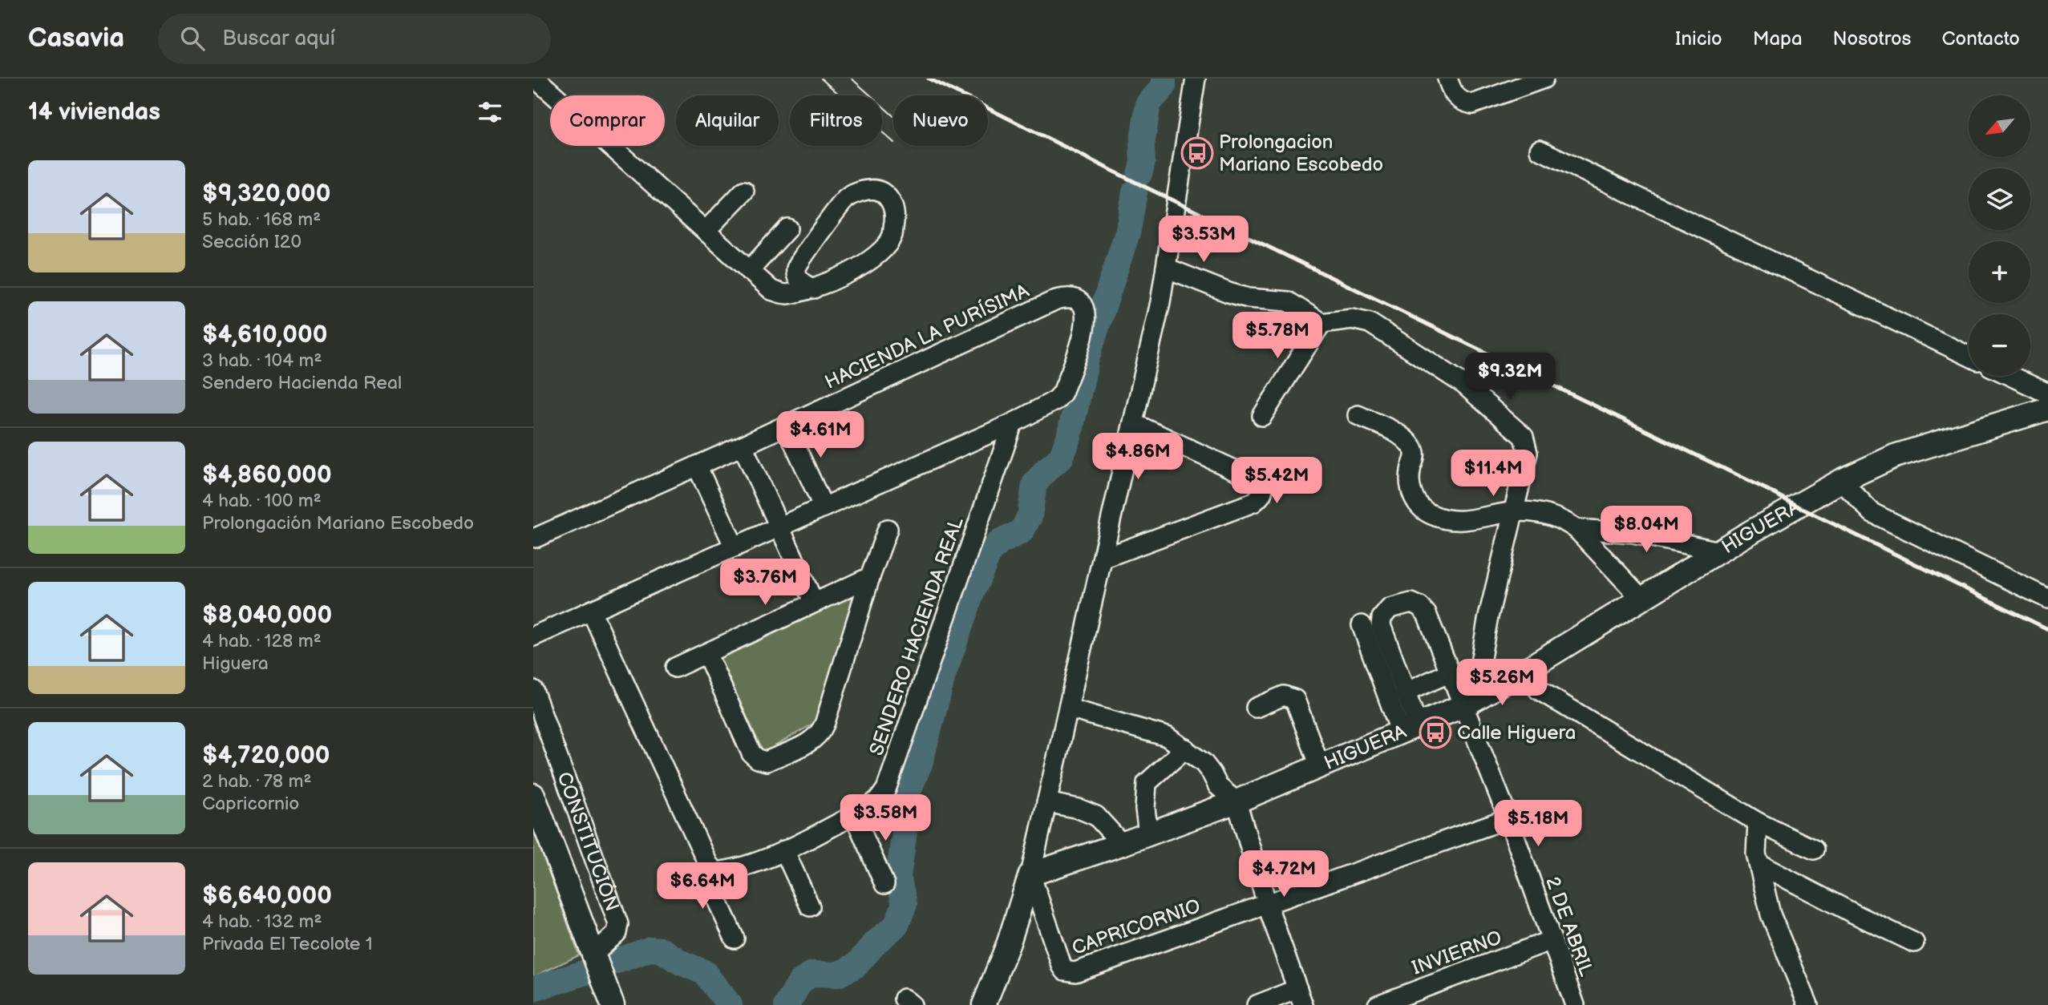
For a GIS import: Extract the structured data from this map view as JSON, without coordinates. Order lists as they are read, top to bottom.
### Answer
{
  "streets": {
    "main road": ["HIGUERA", "CONSTITUCIÓN"],
    "street": [
      "HACIENDA LA PURÍSIMA",
      "SENDERO HACIENDA REAL",
      "2 DE ABRIL",
      "CAPRICORNIO",
      "INVIERNO"
    ]
  },
  "crossings": [
    ["HACIENDA LA PURÍSIMA", "SENDERO HACIENDA REAL"],
    ["HIGUERA", "2 DE ABRIL"],
    ["HIGUERA", "CAPRICORNIO"],
    ["2 DE ABRIL", "CAPRICORNIO"],
    ["2 DE ABRIL", "INVIERNO"]
  ],
  "places": {
    "bus stop": ["Prolongacion Mariano Escobedo", "Calle Higuera"]
  },
  "north": "bottom left",
  "page": {
    "header": "Casavia",
    "search": "Buscar aquí",
    "nav": [
      "Inicio",
      "Mapa",
      "Nosotros",
      "Contacto"
    ],
    "heading": "14 viviendas",
    "map_buttons": ["+", "−"],
    "chip": [
      "Comprar",
      "Alquilar",
      "Filtros",
      "Nuevo"
    ],
    "list": [
      {
        "name": "$9,320,000",
        "note": "5 hab. · 168 m² · Sección I20"
      },
      {
        "name": "$4,610,000",
        "note": "3 hab. · 104 m² · Sendero Hacienda Real"
      },
      {
        "name": "$4,860,000",
        "note": "4 hab. · 100 m² · Prolongación Mariano Escobedo"
      },
      {
        "name": "$8,040,000",
        "note": "4 hab. · 128 m² · Higuera"
      },
      {
        "name": "$4,720,000",
        "note": "2 hab. · 78 m² · Capricornio"
      },
      {
        "name": "$6,640,000",
        "note": "4 hab. · 132 m² · Privada El Tecolote 1"
      }
    ],
    "price": [
      "$3.53M",
      "$5.78M",
      "$9.32M",
      "$4.61M",
      "$4.86M",
      "$11.4M",
      "$5.42M",
      "$8.04M",
      "$3.76M",
      "$5.26M",
      "$3.58M",
      "$5.18M",
      "$4.72M",
      "$6.64M"
    ]
  }
}
